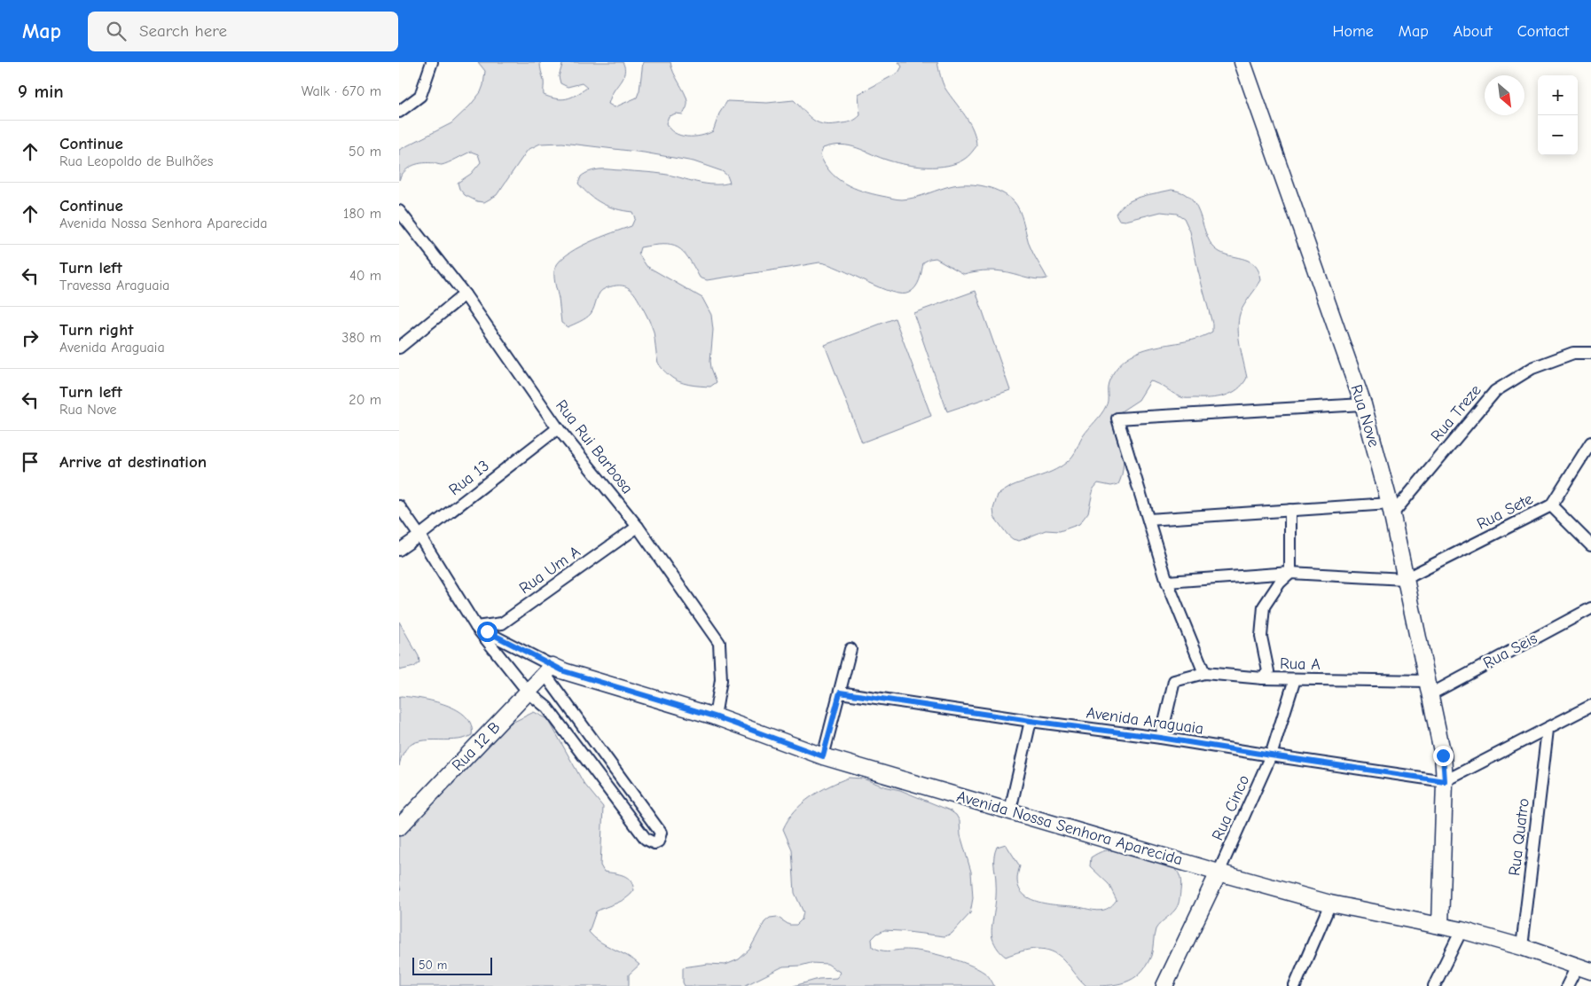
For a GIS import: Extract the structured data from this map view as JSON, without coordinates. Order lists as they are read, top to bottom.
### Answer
{
  "streets": {
    "street": [
      "Rua Treze",
      "Rua Nove",
      "Rua Rui Barbosa",
      "Rua 13",
      "Rua Sete",
      "Rua Um A",
      "Rua Seis",
      "Rua A",
      "Avenida Araguaia",
      "Rua 12 B",
      "Rua Cinco",
      "Avenida Nossa Senhora Aparecida",
      "Rua Quatro"
    ]
  },
  "crossings": [
    ["Rua Treze", "Rua Nove"],
    ["Rua Nove", "Rua Sete"],
    ["Rua Nove", "Rua Seis"],
    ["Rua Nove", "Rua A"],
    ["Rua Nove", "Avenida Araguaia"],
    ["Rua Rui Barbosa", "Rua 13"],
    ["Rua Rui Barbosa", "Rua Um A"],
    ["Rua Rui Barbosa", "Avenida Nossa Senhora Aparecida"],
    ["Rua Seis", "Rua A"],
    ["Rua A", "Avenida Araguaia"],
    ["Rua A", "Rua Cinco"],
    ["Avenida Araguaia", "Rua Cinco"],
    ["Rua 12 B", "Avenida Nossa Senhora Aparecida"],
    ["Rua Cinco", "Avenida Nossa Senhora Aparecida"],
    ["Avenida Nossa Senhora Aparecida", "Rua Quatro"]
  ],
  "scale_bar": "50 m",
  "north": "bottom right",
  "page": {
    "header": "Map",
    "search": "Search here",
    "nav": [
      "Home",
      "Map",
      "About",
      "Contact"
    ],
    "heading": ["9 min", "Walk · 670 m"],
    "map_buttons": ["+", "−"],
    "list": [
      ["Continue", "Rua Leopoldo de Bulhões", "50 m"],
      ["Continue", "Avenida Nossa Senhora Aparecida", "180 m"],
      ["Turn left", "Travessa Araguaia", "40 m"],
      ["Turn right", "Avenida Araguaia", "380 m"],
      ["Turn left", "Rua Nove", "20 m"],
      "Arrive at destination"
    ],
    "scale": "50 m"
  }
}
